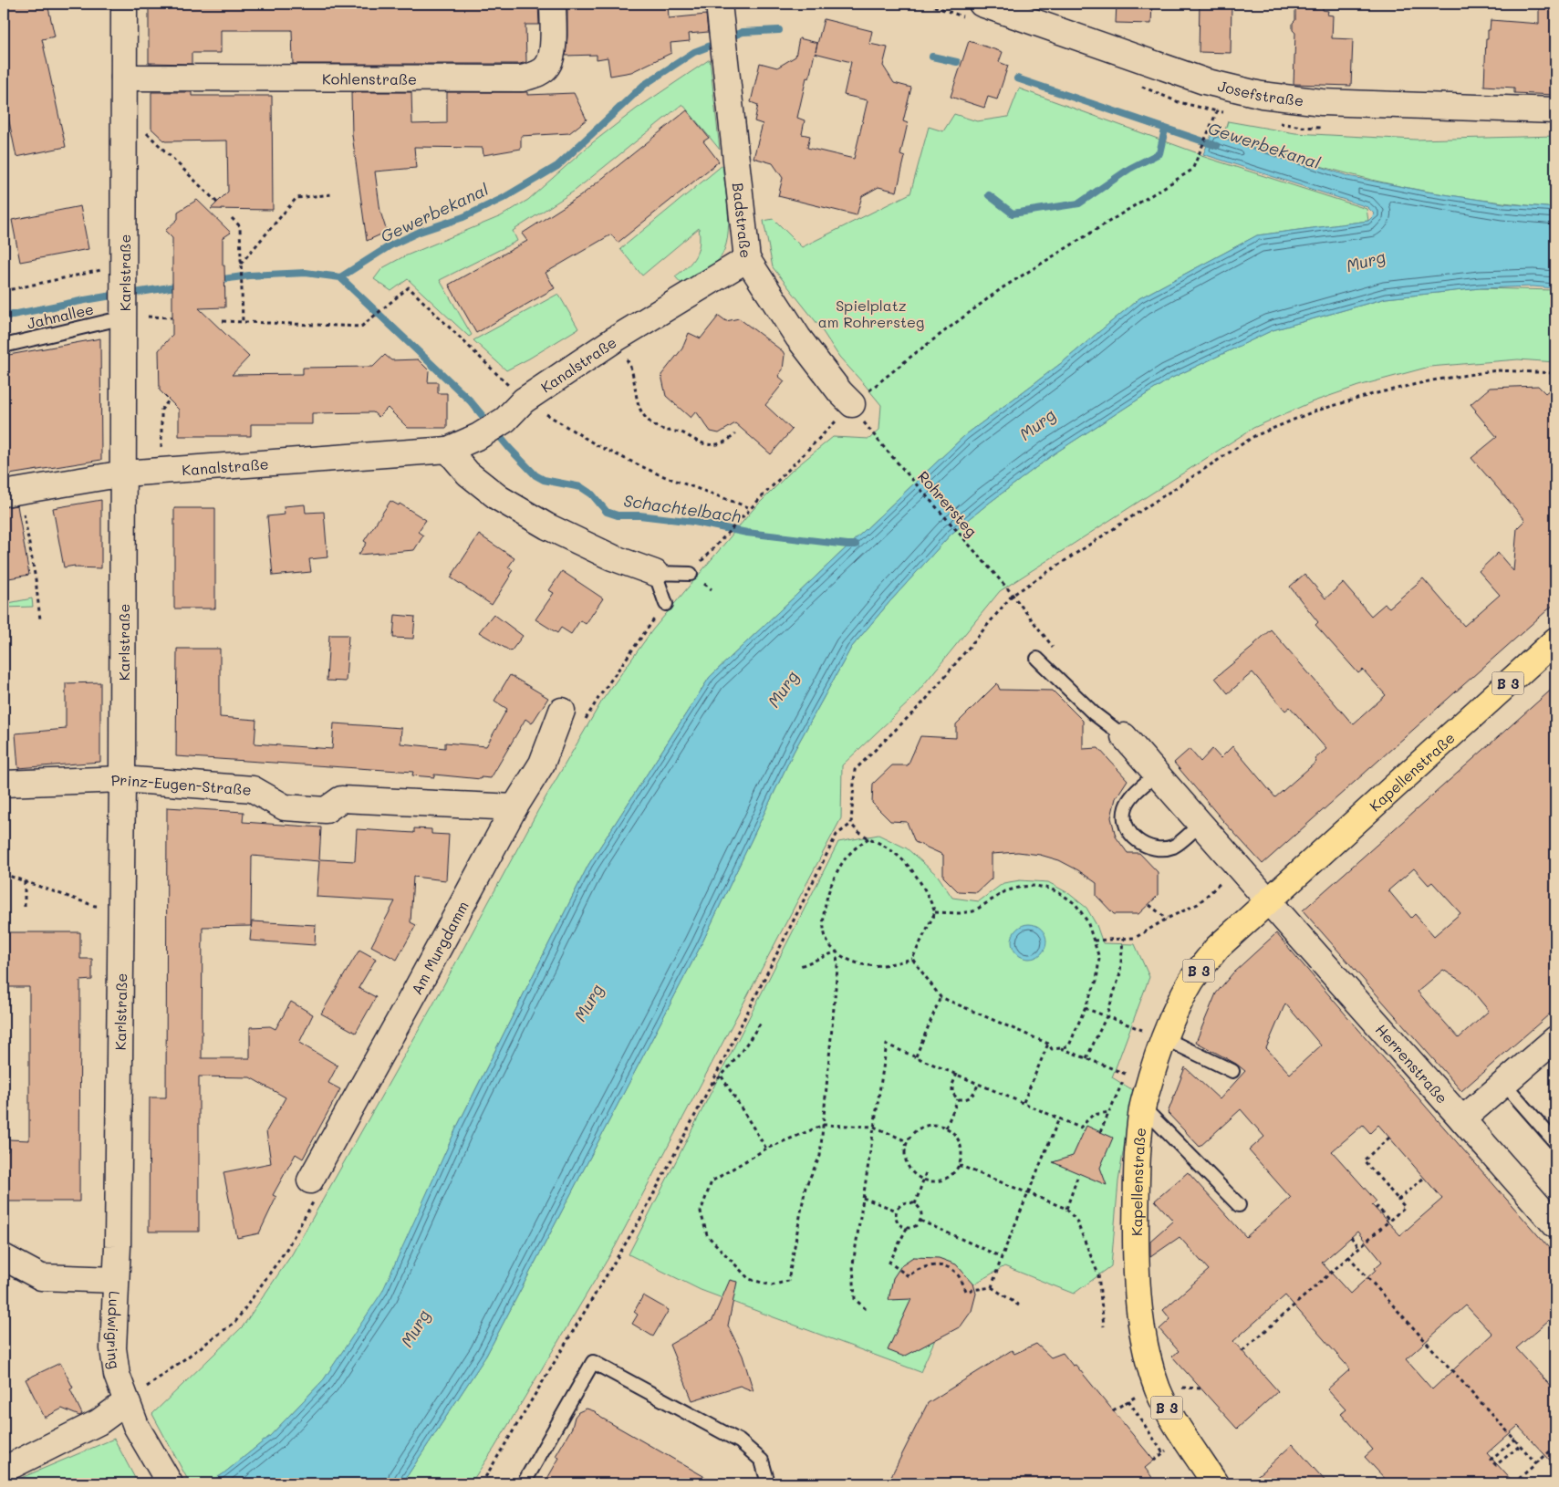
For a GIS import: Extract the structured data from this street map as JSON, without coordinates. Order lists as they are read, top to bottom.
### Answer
{
  "streets": {
    "main road": ["B 3", "Kapellenstraße"],
    "street": [
      "Kohlenstraße",
      "Josefstraße",
      "Badstraße",
      "Karlstraße",
      "Kanalstraße",
      "Prinz-Eugen-Straße",
      "Am Murgdamm",
      "Herrenstraße",
      "Ludwigring"
    ],
    "lane": ["Jahnallee"],
    "path": ["Rohrersteg"]
  },
  "crossings": [
    ["Kohlenstraße", "Karlstraße"],
    ["Badstraße", "Kanalstraße"],
    ["Karlstraße", "Jahnallee"],
    ["Karlstraße", "Kanalstraße"],
    ["Karlstraße", "Prinz-Eugen-Straße"],
    ["Karlstraße", "Ludwigring"],
    ["Kapellenstraße", "Herrenstraße"],
    ["Prinz-Eugen-Straße", "Am Murgdamm"]
  ],
  "water": ["Gewerbekanal", "Murg", "Schachtelbach"],
  "parks": ["Spielplatz am Rohrersteg"]
}
